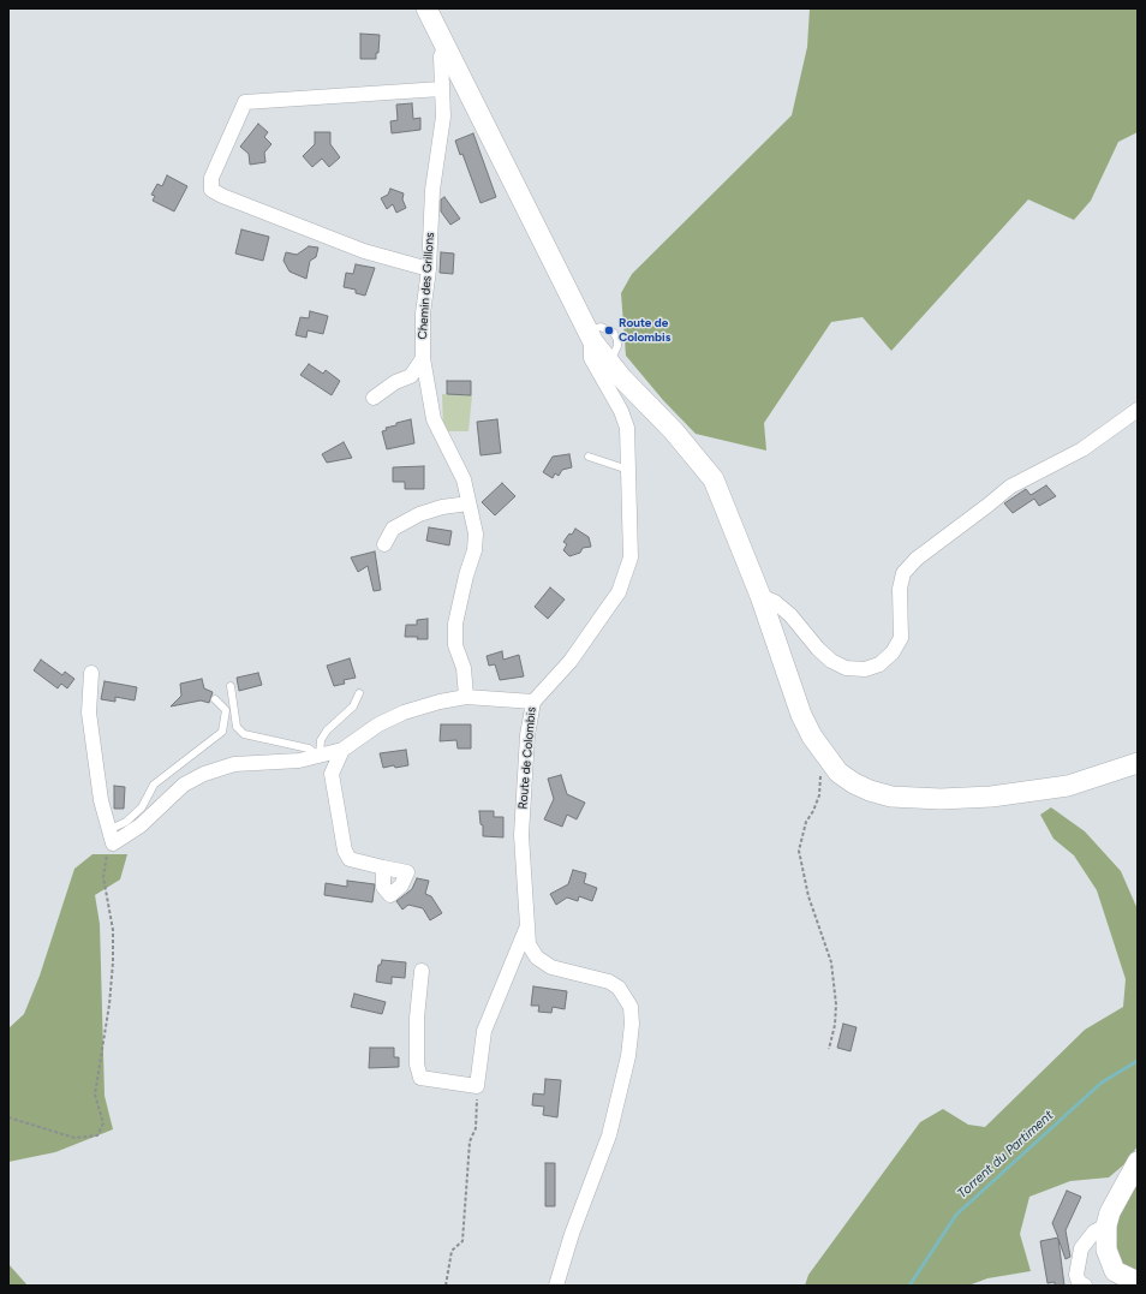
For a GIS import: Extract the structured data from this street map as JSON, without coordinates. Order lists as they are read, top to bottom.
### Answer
{
  "streets": {
    "street": ["Chemin des Grillons", "Route de Colombis"]
  },
  "water": ["Torrent du Partiment"],
  "places": ["Route de Colombis"]
}
